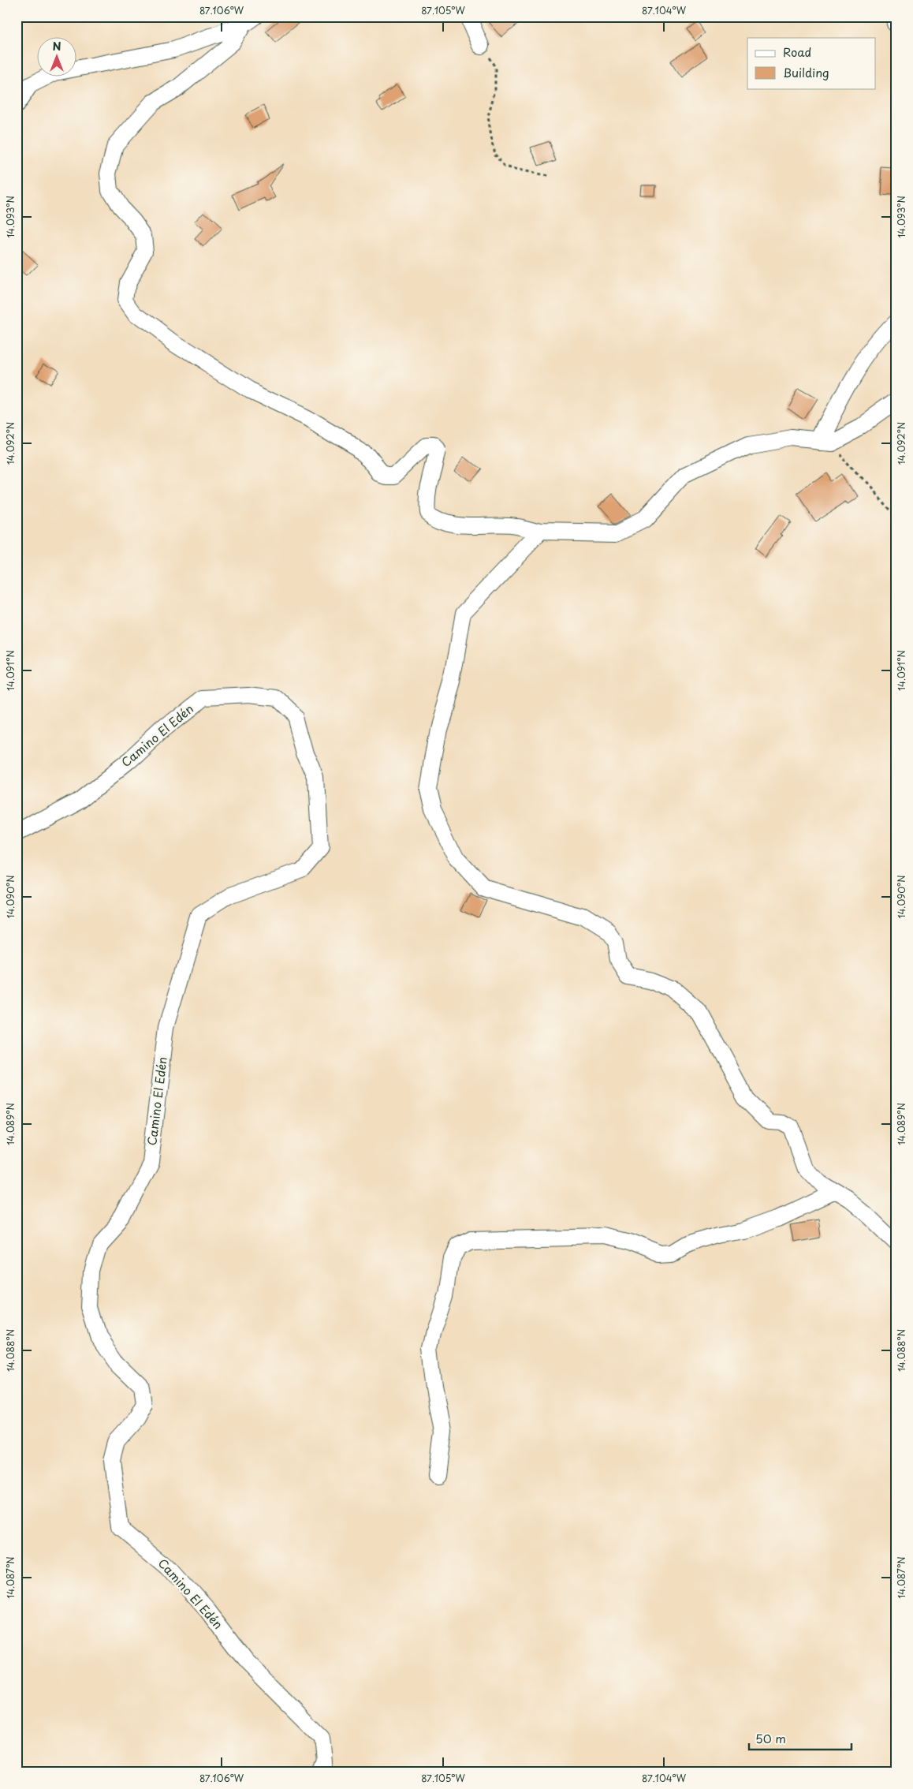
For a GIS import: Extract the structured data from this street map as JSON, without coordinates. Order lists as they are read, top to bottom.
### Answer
{
  "streets": {
    "street": ["Camino El Edén"]
  },
  "legend": ["Road", "Building"],
  "scale_bar": "50 m",
  "north": "top",
  "coordinates": [
    "87.106°W",
    "87.105°W",
    "87.104°W",
    "14.093°N",
    "14.092°N",
    "14.091°N",
    "14.090°N",
    "14.089°N",
    "14.088°N",
    "14.087°N"
  ]
}
